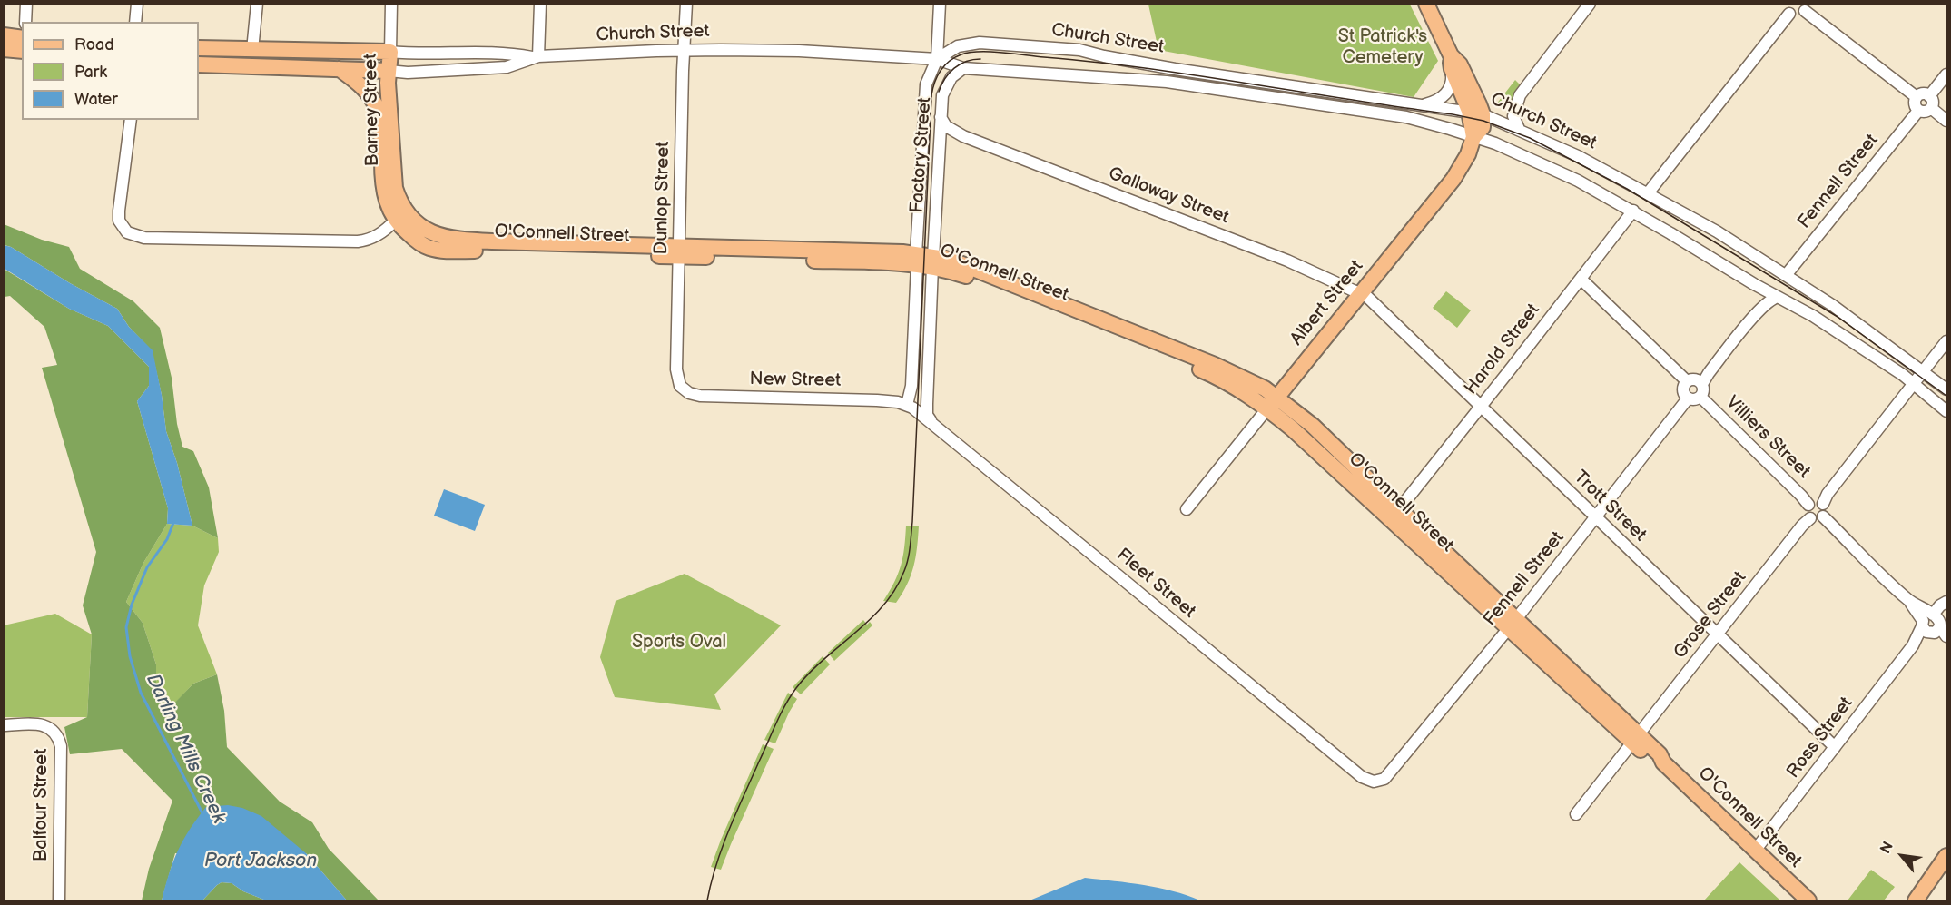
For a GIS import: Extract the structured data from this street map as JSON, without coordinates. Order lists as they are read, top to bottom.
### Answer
{
  "streets": {
    "main road": [
      "Church Street",
      "Barney Street",
      "O'Connell Street",
      "Albert Street"
    ],
    "street": [
      "Factory Street",
      "Fennell Street",
      "Galloway Street",
      "Dunlop Street",
      "Harold Street",
      "New Street",
      "Villiers Street",
      "Trott Street",
      "Fleet Street",
      "Grose Street",
      "Ross Street",
      "Balfour Street"
    ]
  },
  "crossings": [
    ["Church Street", "Barney Street"],
    ["Church Street", "Factory Street"],
    ["Church Street", "Fennell Street"],
    ["Church Street", "Dunlop Street"],
    ["Church Street", "Albert Street"],
    ["Church Street", "Harold Street"],
    ["Barney Street", "O'Connell Street"],
    ["Factory Street", "Galloway Street"],
    ["Factory Street", "O'Connell Street"],
    ["Factory Street", "New Street"],
    ["Factory Street", "Fleet Street"],
    ["Fennell Street", "O'Connell Street"],
    ["Fennell Street", "Villiers Street"],
    ["Fennell Street", "Trott Street"],
    ["Fennell Street", "Fleet Street"],
    ["Galloway Street", "Albert Street"],
    ["Galloway Street", "Trott Street"],
    ["Dunlop Street", "O'Connell Street"],
    ["Dunlop Street", "New Street"],
    ["O'Connell Street", "Albert Street"],
    ["O'Connell Street", "Harold Street"],
    ["O'Connell Street", "Grose Street"],
    ["O'Connell Street", "Ross Street"],
    ["Albert Street", "Trott Street"],
    ["Harold Street", "Trott Street"],
    ["New Street", "Fleet Street"],
    ["Villiers Street", "Grose Street"],
    ["Trott Street", "Grose Street"],
    ["Trott Street", "Ross Street"]
  ],
  "water": ["Darling Mills Creek", "Port Jackson"],
  "parks": ["St Patrick's Cemetery", "Sports Oval"],
  "legend": ["Road", "Park", "Water"],
  "north": "top left"
}
